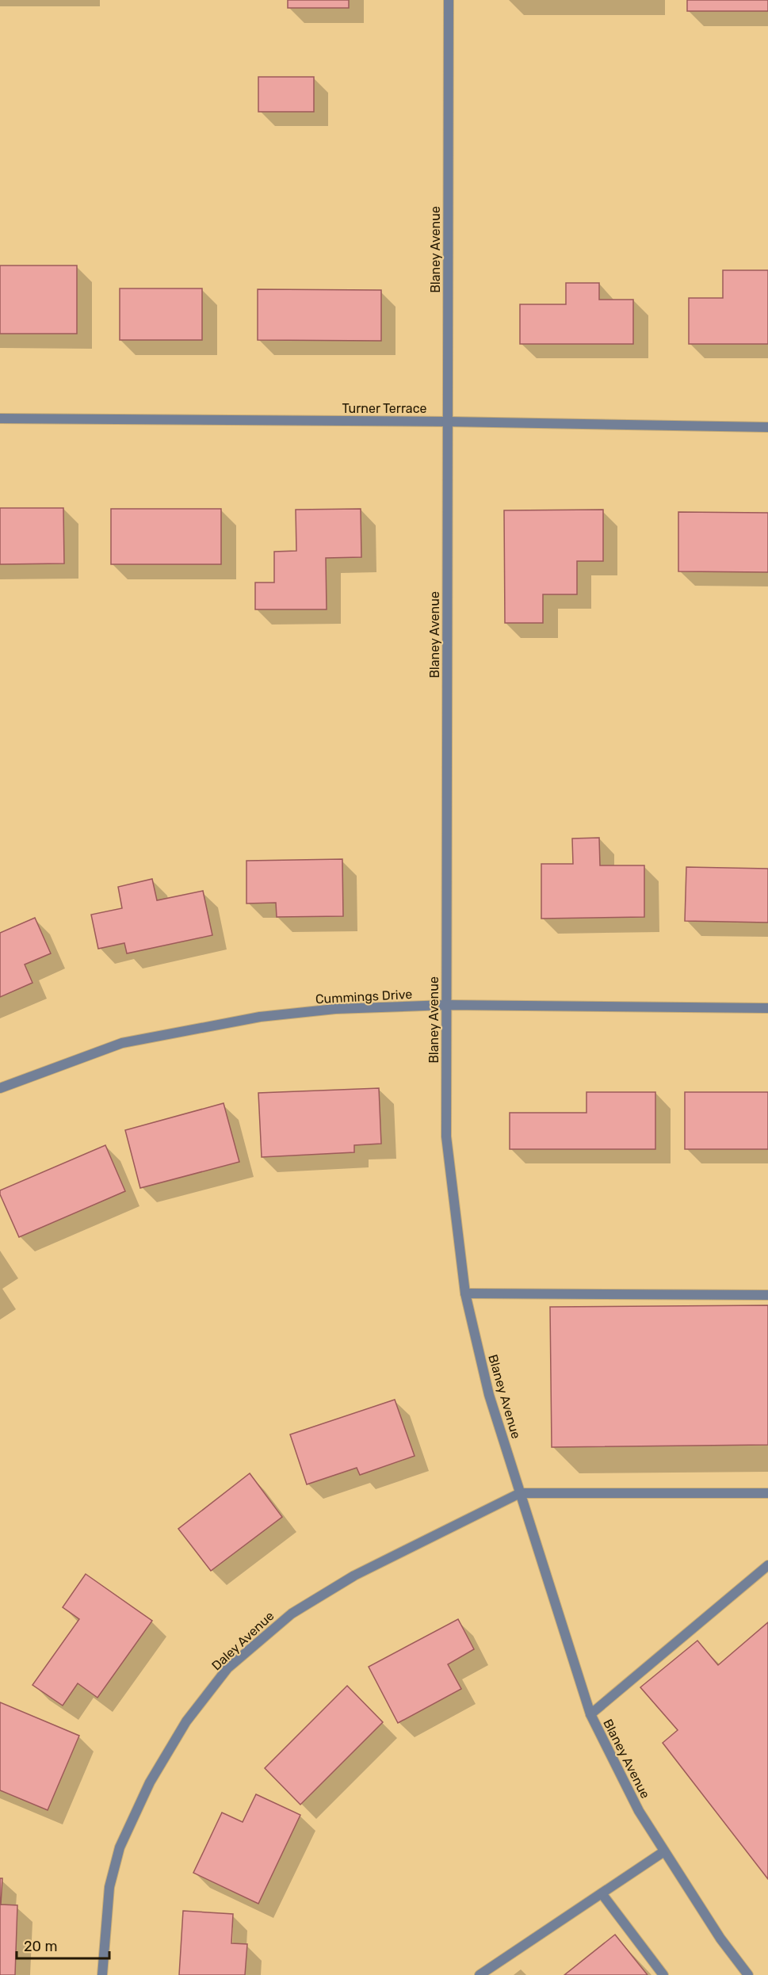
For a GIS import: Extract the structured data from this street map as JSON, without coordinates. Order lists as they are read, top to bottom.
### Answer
{
  "streets": {
    "street": [
      "Blaney Avenue",
      "Turner Terrace",
      "Cummings Drive",
      "Daley Avenue"
    ]
  },
  "crossings": [
    ["Blaney Avenue", "Turner Terrace"],
    ["Blaney Avenue", "Cummings Drive"],
    ["Blaney Avenue", "Daley Avenue"]
  ],
  "scale_bar": "20 m"
}
